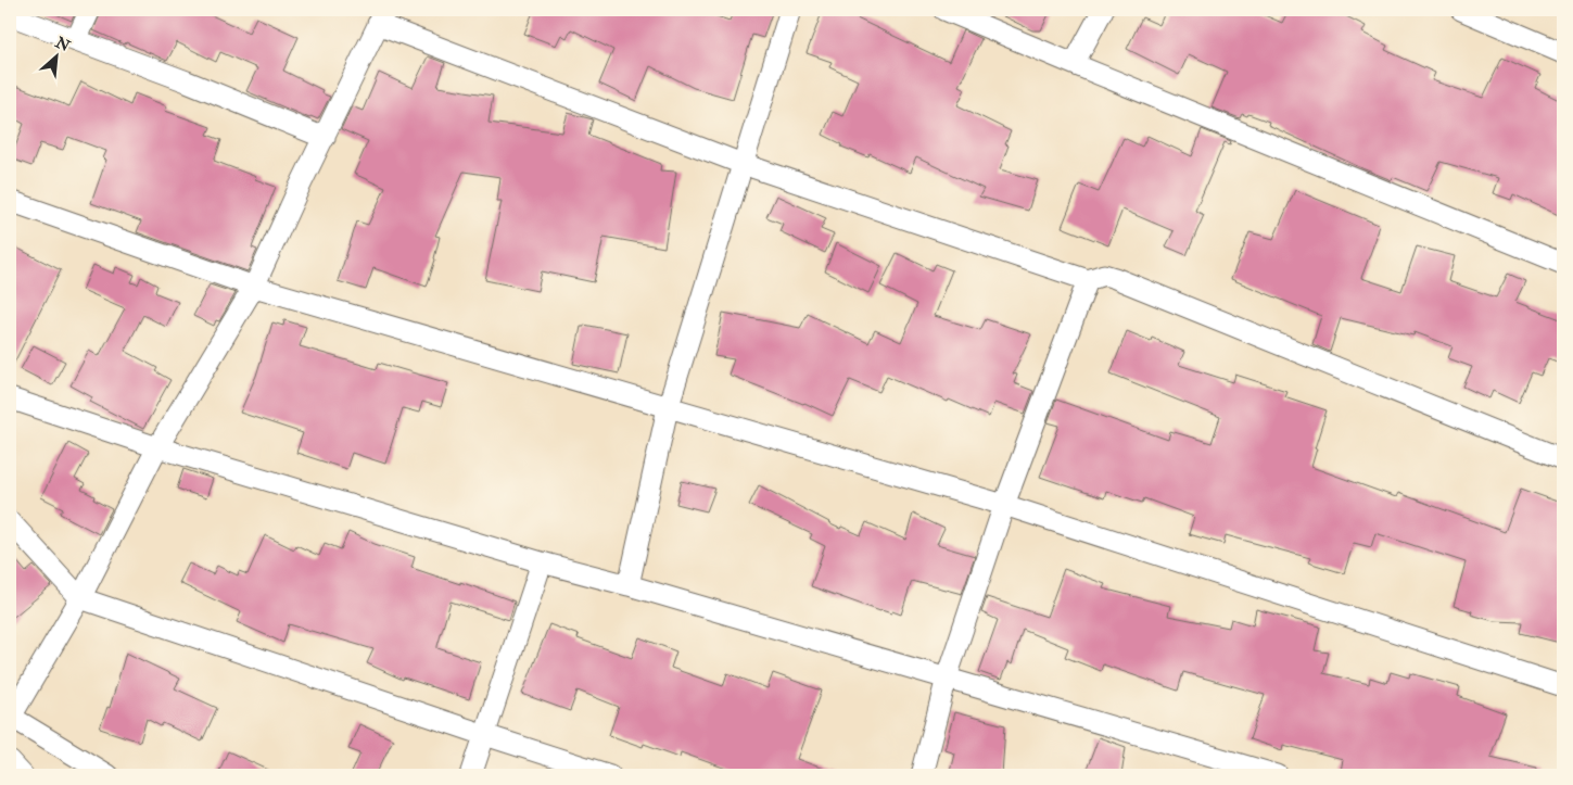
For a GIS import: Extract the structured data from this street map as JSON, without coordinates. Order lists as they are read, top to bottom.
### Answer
{
  "north": "top right"
}
